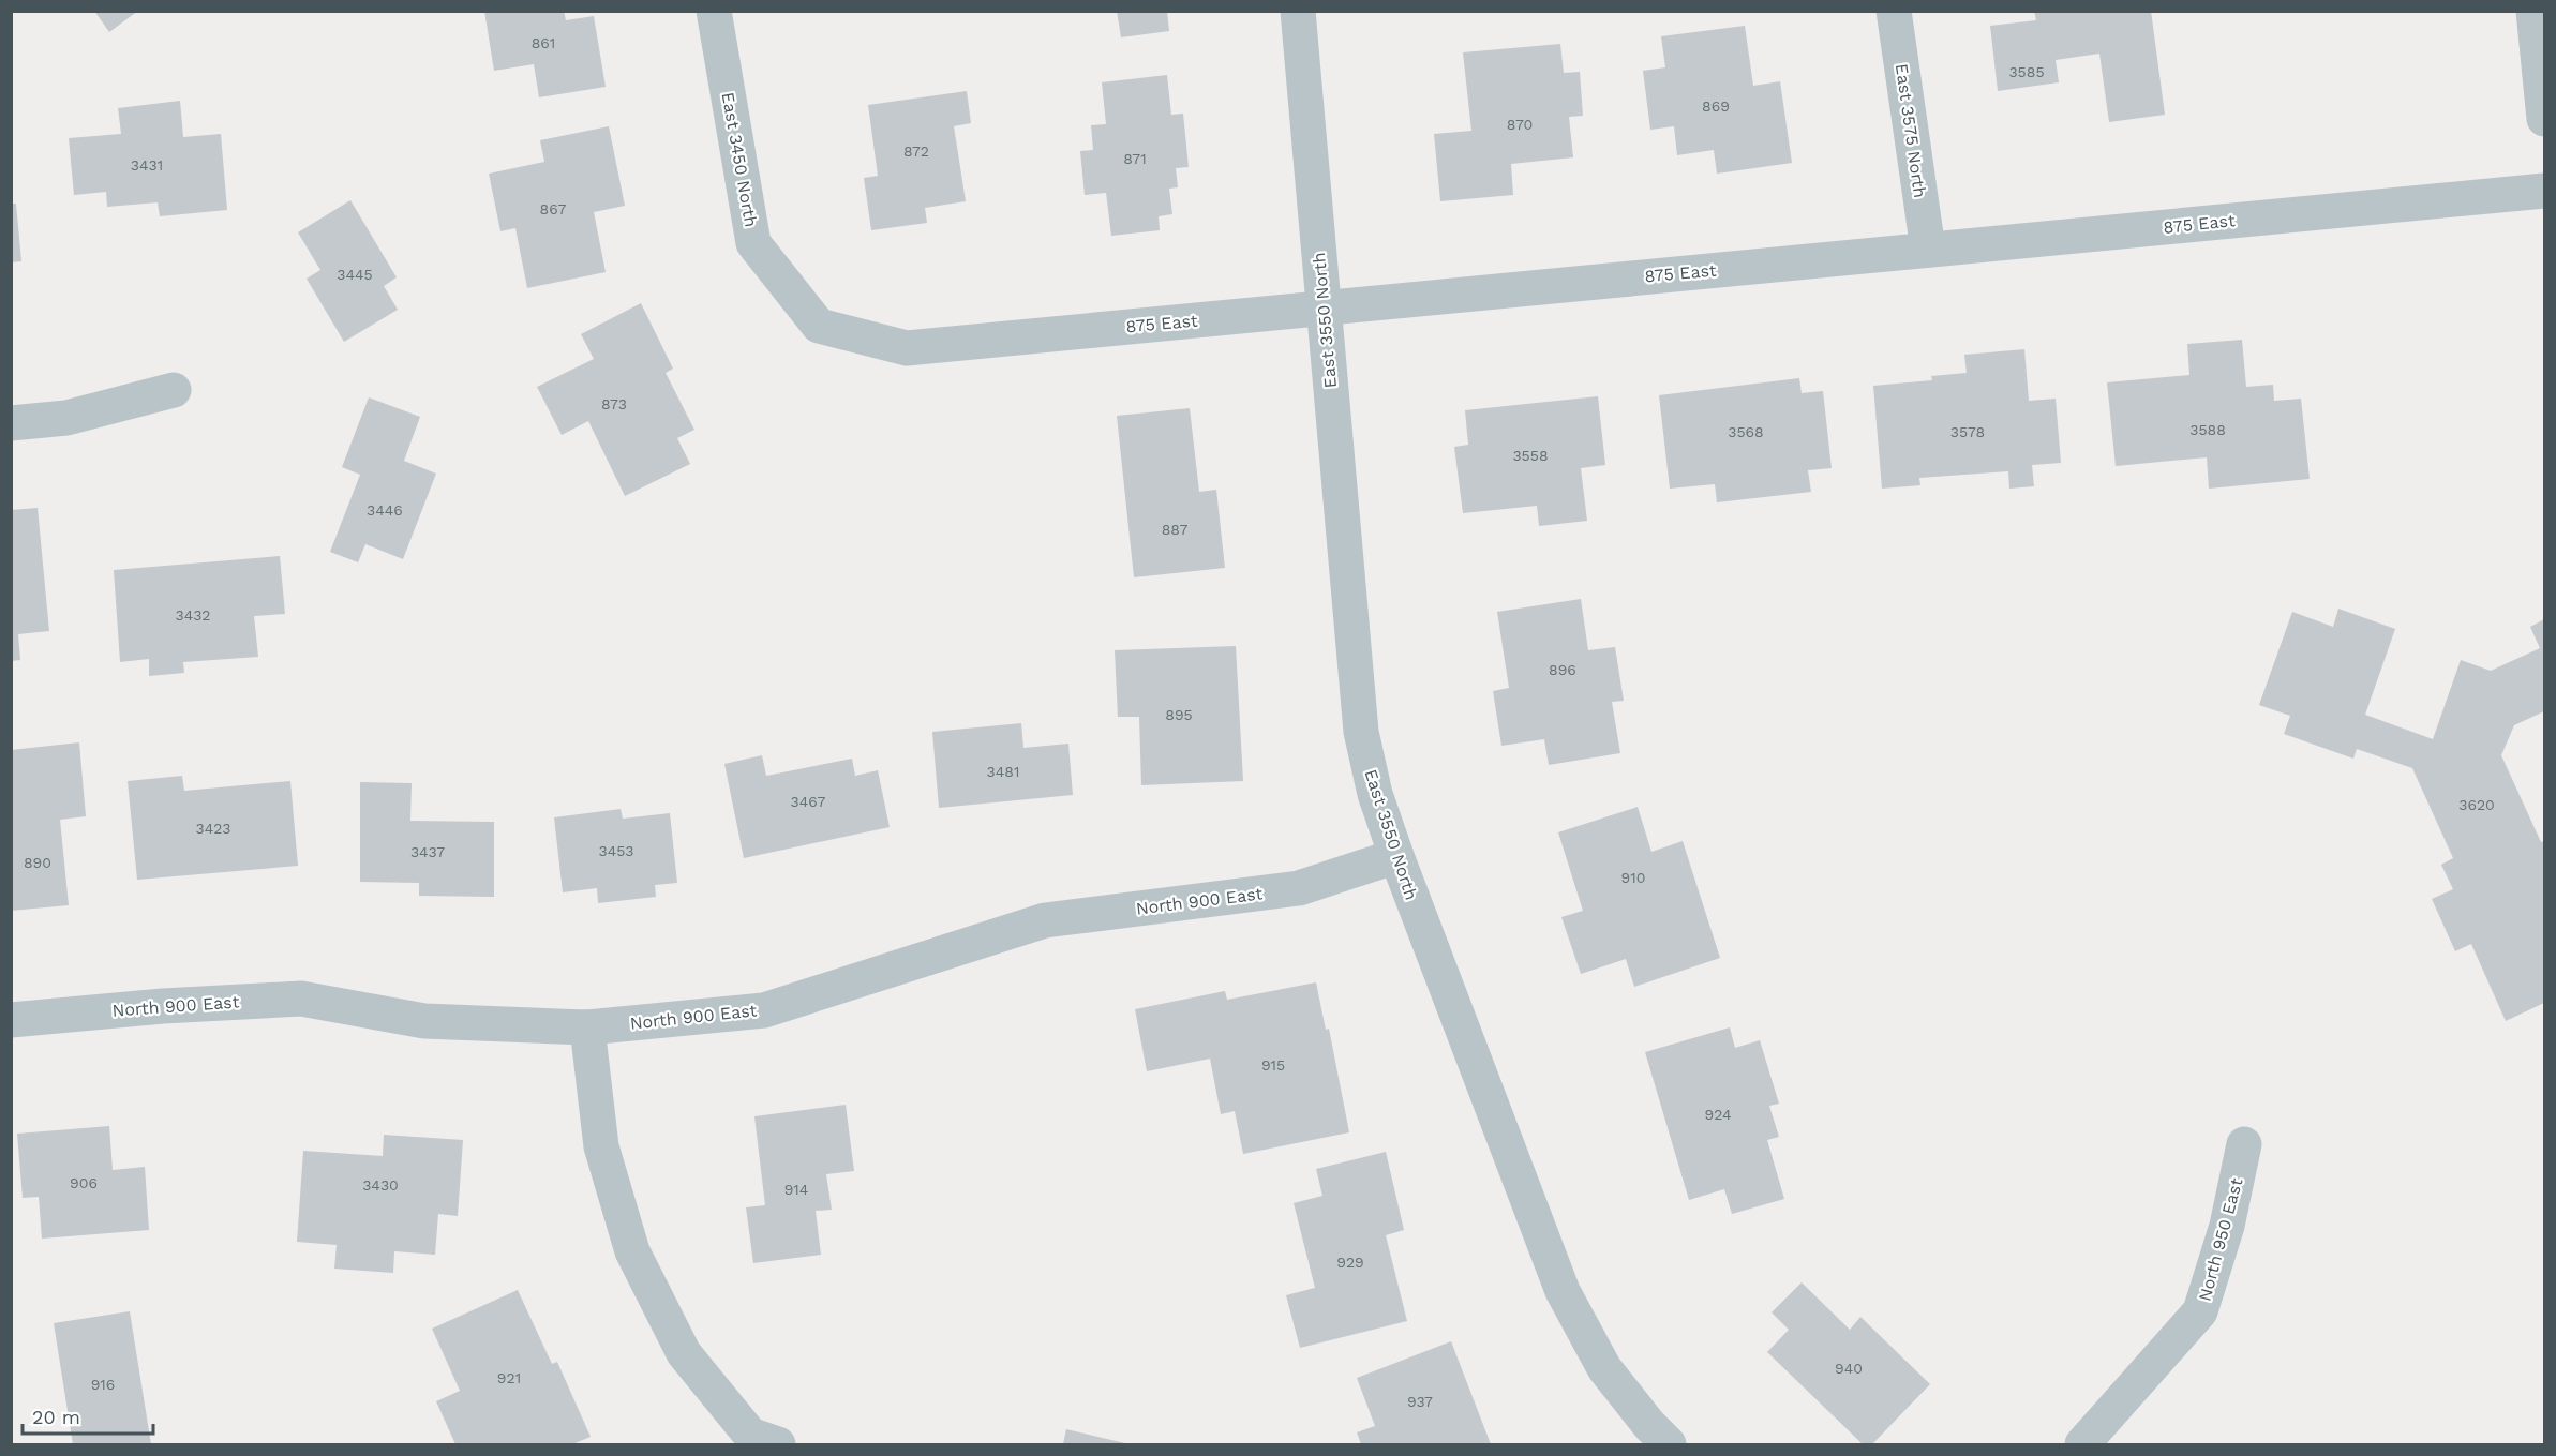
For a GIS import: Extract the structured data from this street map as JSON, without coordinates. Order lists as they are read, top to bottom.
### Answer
{
  "streets": {
    "street": [
      "East 3575 North",
      "East 3450 North",
      "875 East",
      "East 3550 North",
      "North 900 East",
      "North 950 East"
    ]
  },
  "crossings": [
    ["East 3575 North", "875 East"],
    ["East 3450 North", "875 East"],
    ["875 East", "East 3550 North"],
    ["East 3550 North", "North 900 East"]
  ],
  "house_numbers": [
    "861",
    "3585",
    "869",
    "870",
    "872",
    "871",
    "3431",
    "867",
    "3445",
    "873",
    "3588",
    "3568",
    "3578",
    "3558",
    "3446",
    "887",
    "3432",
    "896",
    "895",
    "3481",
    "3467",
    "3620",
    "3423",
    "3453",
    "3437",
    "890",
    "910",
    "915",
    "924",
    "906",
    "3430",
    "914",
    "929",
    "940",
    "921",
    "916",
    "937"
  ],
  "scale_bar": "20 m"
}
